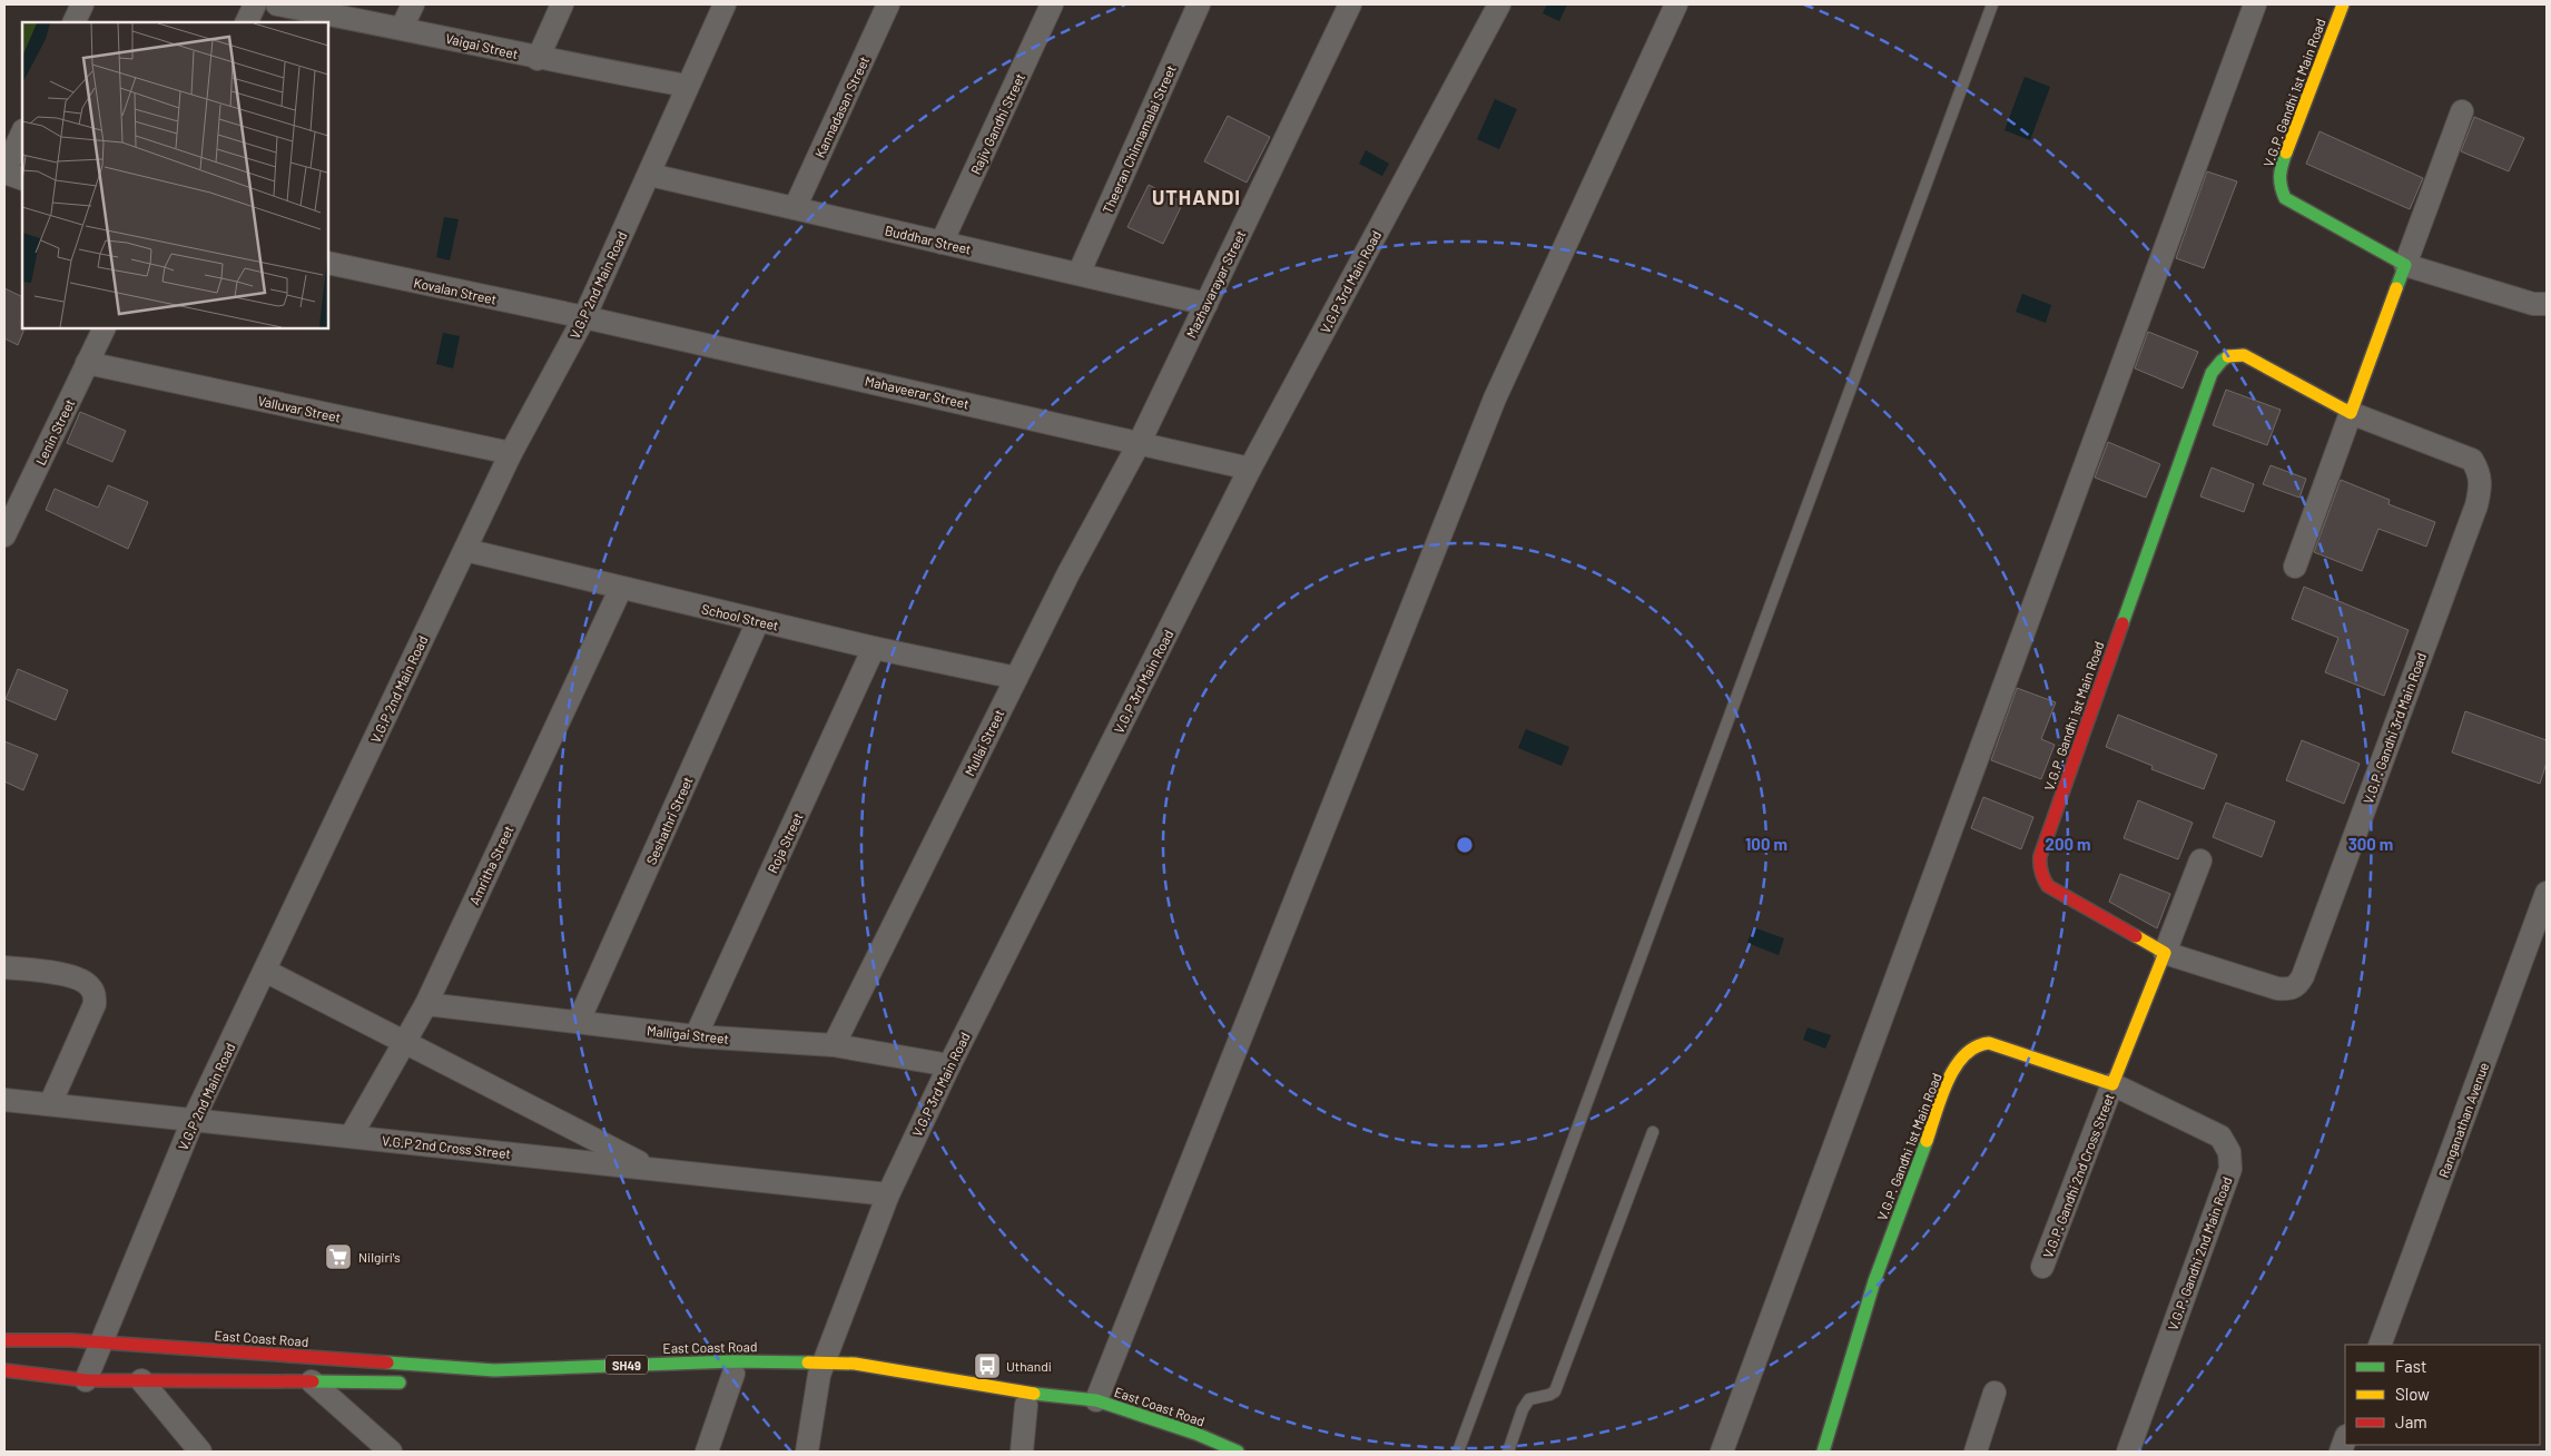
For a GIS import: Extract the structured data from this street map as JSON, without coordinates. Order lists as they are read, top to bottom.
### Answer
{
  "streets": {
    "main road": ["V.G.P. Gandhi 1st Main Road", "East Coast Road", "SH49"],
    "street": [
      "Vaigai Street",
      "Kannadasan Street",
      "Rajiv Gandhi Street",
      "Theeran Chinnamalai Street",
      "Buddhar Street",
      "V.G.P 3rd Main Road",
      "Mazhavarayar Street",
      "V.G.P 2nd Main Road",
      "Kovalan Street",
      "Mahaveerar Street",
      "Valluvar Street",
      "Lenin Street",
      "School Street",
      "V.G.P. Gandhi 3rd Main Road",
      "Mullai Street",
      "Seshathri Street",
      "Roja Street",
      "Amritha Street",
      "Malligai Street",
      "Ranganathan Avenue",
      "V.G.P 2nd Cross Street",
      "V.G.P. Gandhi 2nd Cross Street",
      "V.G.P. Gandhi 2nd Main Road"
    ]
  },
  "crossings": [
    ["Vaigai Street", "V.G.P 2nd Main Road"],
    ["V.G.P. Gandhi 1st Main Road", "V.G.P. Gandhi 3rd Main Road"],
    ["V.G.P. Gandhi 1st Main Road", "V.G.P. Gandhi 2nd Cross Street"],
    ["V.G.P. Gandhi 1st Main Road", "V.G.P. Gandhi 2nd Main Road"],
    ["Kannadasan Street", "Buddhar Street"],
    ["Rajiv Gandhi Street", "Buddhar Street"],
    ["Theeran Chinnamalai Street", "Buddhar Street"],
    ["Buddhar Street", "Mazhavarayar Street"],
    ["Buddhar Street", "V.G.P 2nd Main Road"],
    ["V.G.P 3rd Main Road", "Mahaveerar Street"],
    ["V.G.P 3rd Main Road", "Malligai Street"],
    ["V.G.P 3rd Main Road", "V.G.P 2nd Cross Street"],
    ["V.G.P 3rd Main Road", "East Coast Road"],
    ["Mazhavarayar Street", "Mahaveerar Street"],
    ["Mazhavarayar Street", "Mullai Street"],
    ["V.G.P 2nd Main Road", "Kovalan Street"],
    ["V.G.P 2nd Main Road", "Mahaveerar Street"],
    ["V.G.P 2nd Main Road", "Valluvar Street"],
    ["V.G.P 2nd Main Road", "School Street"],
    ["V.G.P 2nd Main Road", "V.G.P 2nd Cross Street"],
    ["V.G.P 2nd Main Road", "East Coast Road"],
    ["Kovalan Street", "Mahaveerar Street"],
    ["Mahaveerar Street", "Mullai Street"],
    ["Valluvar Street", "Lenin Street"],
    ["School Street", "Mullai Street"],
    ["School Street", "Seshathri Street"],
    ["School Street", "Roja Street"],
    ["School Street", "Amritha Street"],
    ["Mullai Street", "Malligai Street"],
    ["Seshathri Street", "Malligai Street"],
    ["Roja Street", "Malligai Street"],
    ["Amritha Street", "Malligai Street"],
    ["Amritha Street", "V.G.P 2nd Cross Street"],
    ["V.G.P. Gandhi 2nd Cross Street", "V.G.P. Gandhi 2nd Main Road"]
  ],
  "districts": ["UTHANDI"],
  "places": {
    "supermarket": ["Nilgiri's"],
    "bus stop": ["Uthandi"]
  },
  "legend": ["Fast", "Slow", "Jam"],
  "rings": ["100 m", "200 m", "300 m"]
}
